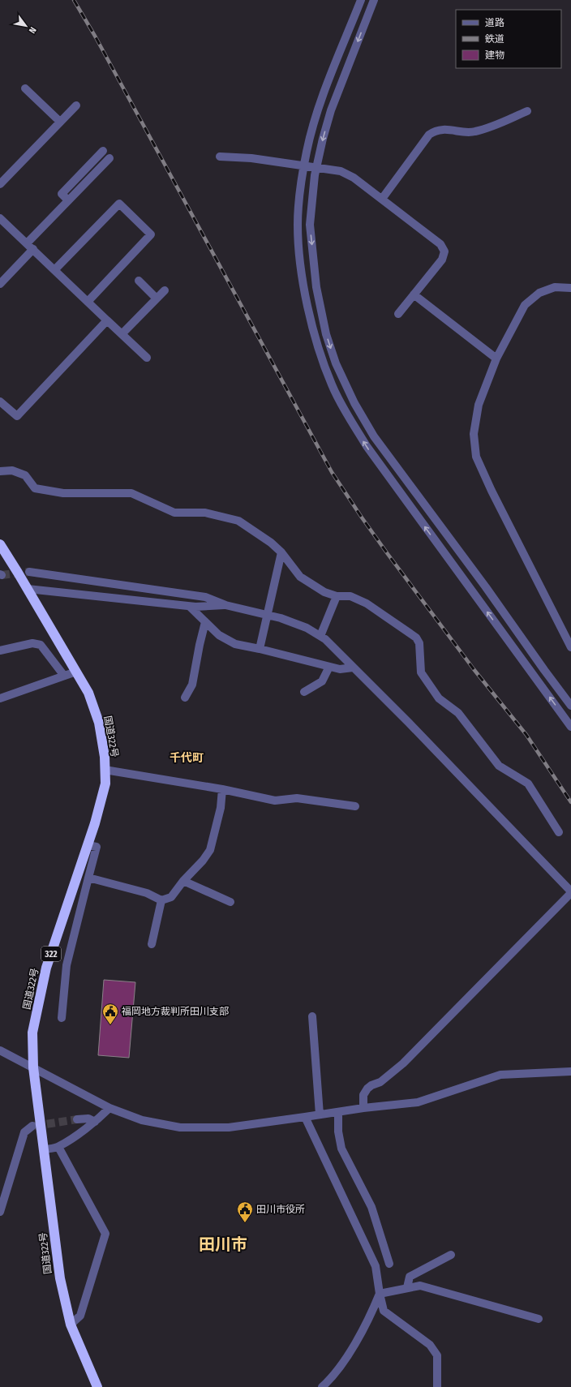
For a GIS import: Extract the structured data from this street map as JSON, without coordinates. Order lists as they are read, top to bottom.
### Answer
{
  "streets": {
    "highway": ["国道322号", "322"]
  },
  "districts": ["千代町", "田川市"],
  "places": {
    "public building": ["福岡地方裁判所田川支部", "田川市役所"]
  },
  "legend": ["道路", "鉄道", "建物"],
  "north": "bottom right"
}
